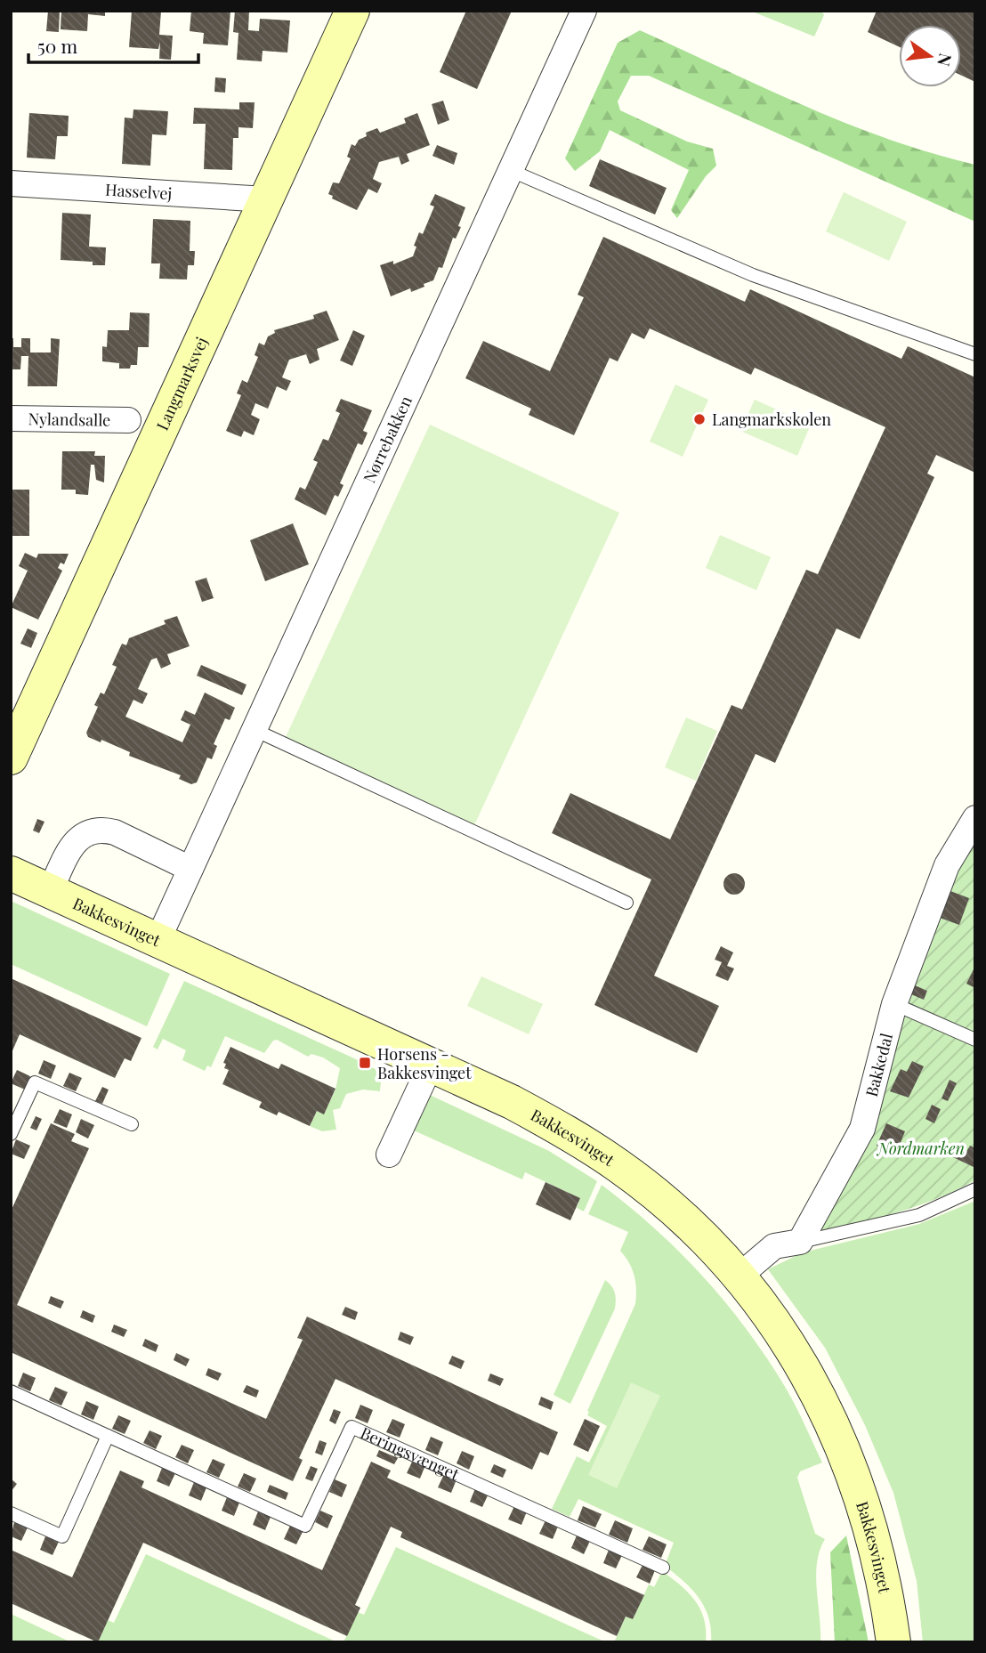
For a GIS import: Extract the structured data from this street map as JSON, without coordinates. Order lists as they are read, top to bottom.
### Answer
{
  "streets": {
    "street": [
      "Hasselvej",
      "Langmarksvej",
      "Nylandsalle",
      "Nørrebakken",
      "Bakkesvinget",
      "Bakkedal"
    ],
    "lane": ["Beringsvænget"]
  },
  "crossings": [
    ["Hasselvej", "Langmarksvej"],
    ["Nørrebakken", "Bakkesvinget"]
  ],
  "parks": ["Nordmarken"],
  "places": {
    "other": ["Langmarkskolen"],
    "transit": ["Horsens - Bakkesvinget"]
  },
  "scale_bar": "50 m",
  "north": "right"
}
